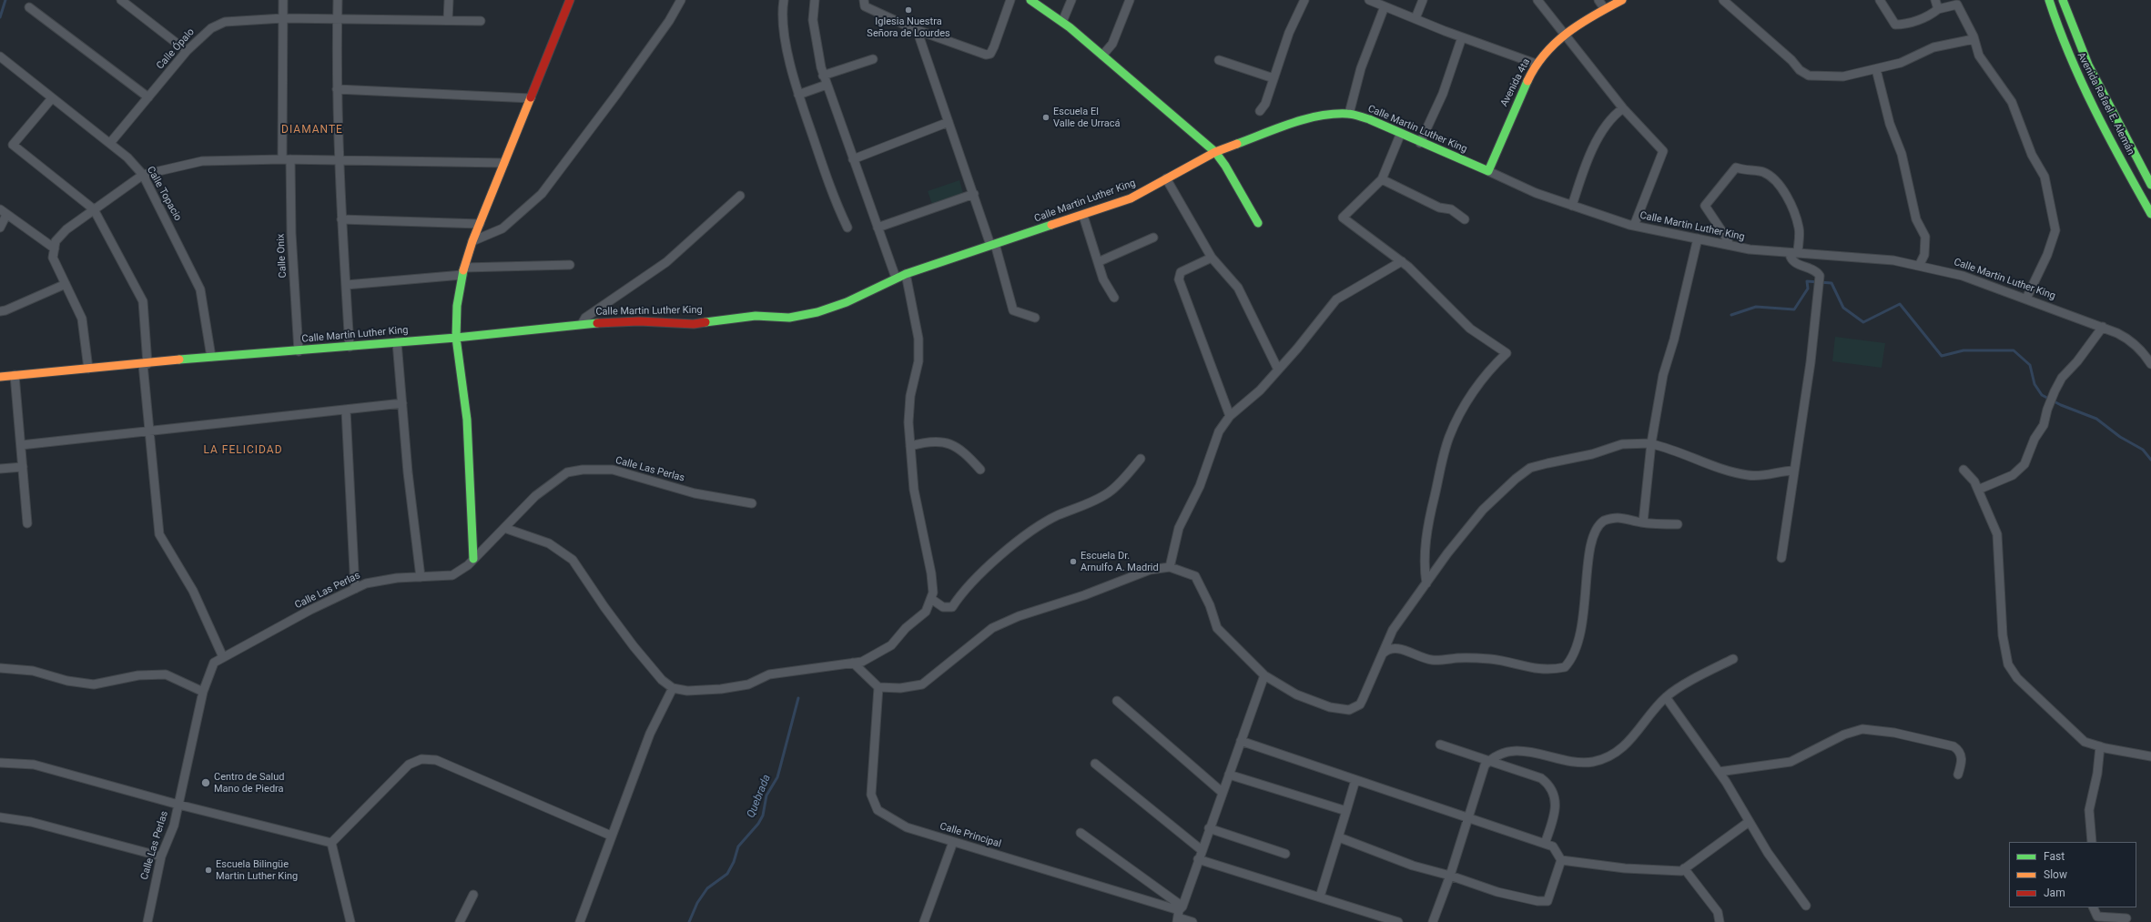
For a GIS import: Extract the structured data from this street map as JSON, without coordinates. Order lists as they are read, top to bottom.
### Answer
{
  "streets": {
    "street": [
      "Calle Ópalo",
      "Avenida 4ta",
      "Avenida Rafael E. Alemán",
      "Calle Martin Luther King",
      "Calle Topacio",
      "Calle Onix",
      "Calle Las Perlas",
      "Calle Principal"
    ]
  },
  "crossings": [
    ["Calle Ópalo", "Calle Topacio"],
    ["Calle Ópalo", "Calle Onix"],
    ["Avenida 4ta", "Calle Martin Luther King"],
    ["Calle Martin Luther King", "Calle Topacio"],
    ["Calle Martin Luther King", "Calle Onix"]
  ],
  "districts": ["DIAMANTE", "LA FELICIDAD"],
  "water": ["Quebrada"],
  "places": [
    "Iglesia Nuestra Señora de Lourdes",
    "Escuela El Valle de Urracá",
    "Escuela Dr. Arnulfo A. Madrid",
    "Centro de Salud Mano de Piedra",
    "Escuela Bilingüe Martin Luther King"
  ],
  "legend": ["Fast", "Slow", "Jam"]
}
